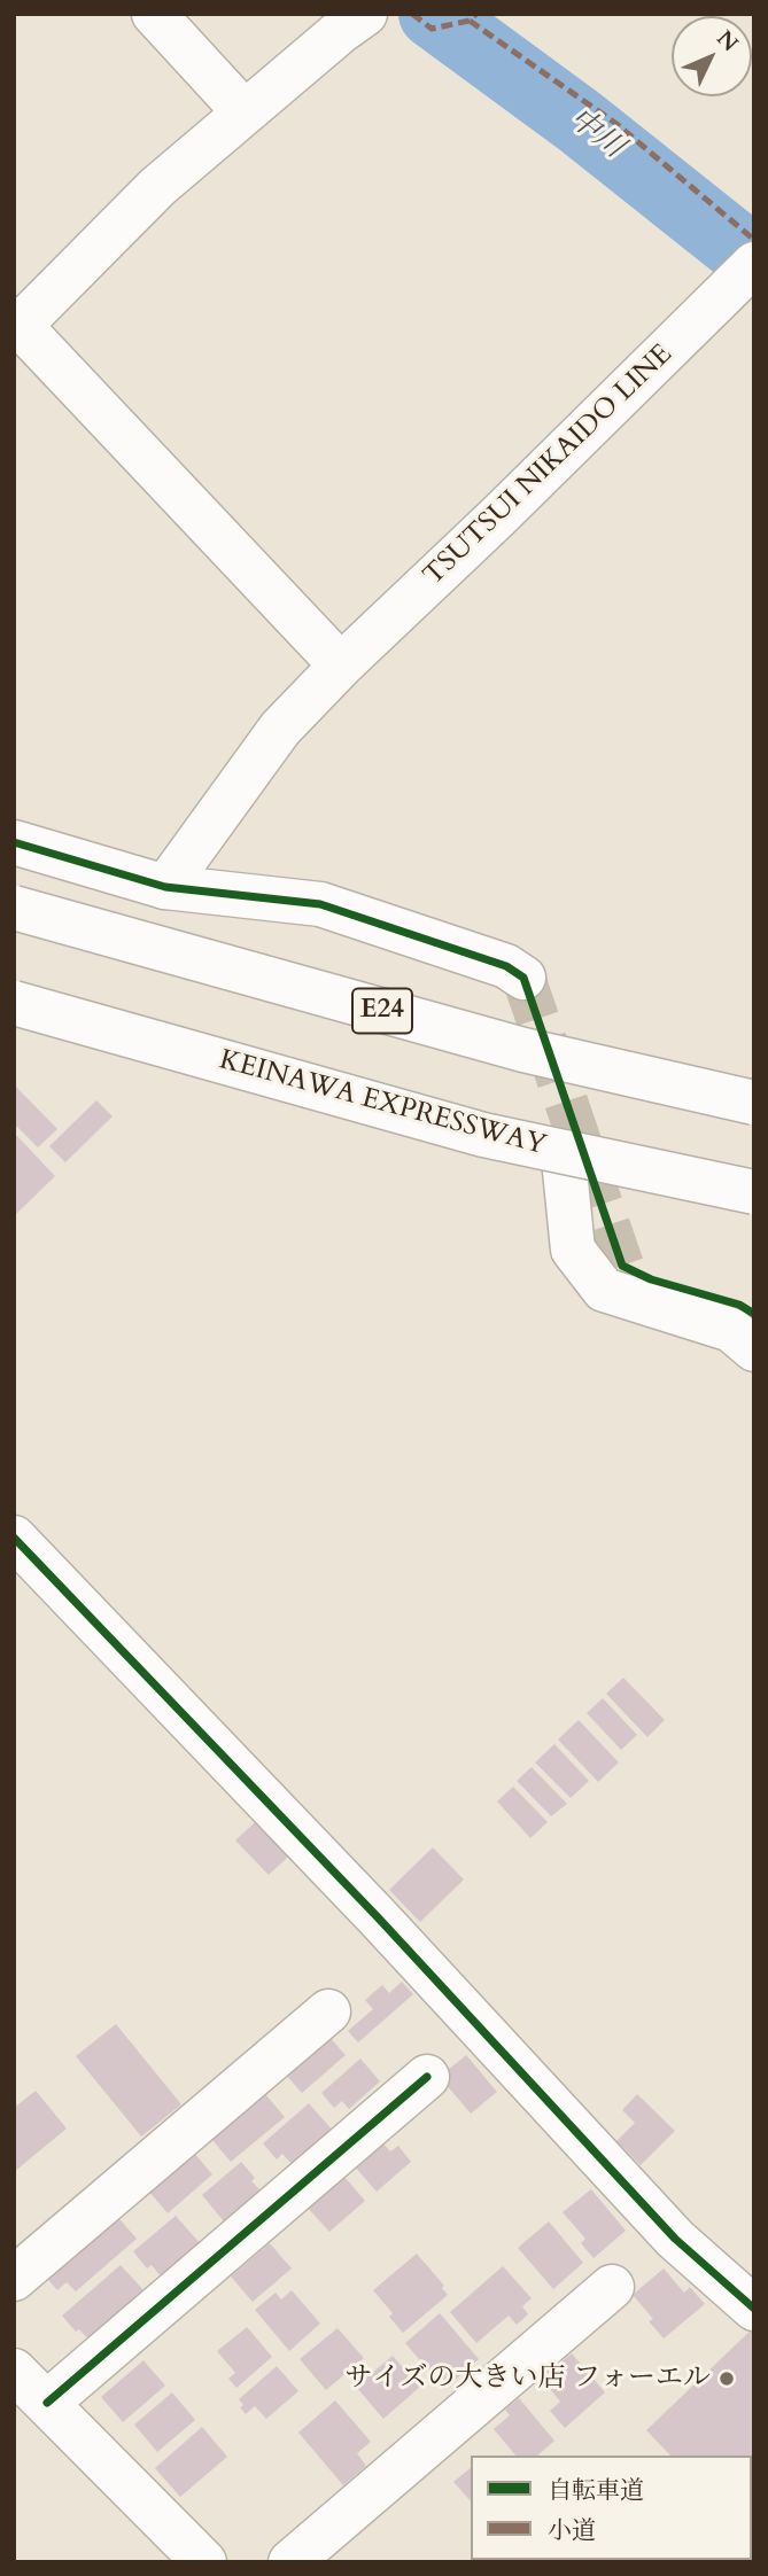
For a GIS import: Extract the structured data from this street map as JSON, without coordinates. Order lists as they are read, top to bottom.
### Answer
{
  "streets": {
    "main road": ["TSUTSUI NIKAIDO LINE", "E24", "KEINAWA EXPRESSWAY"]
  },
  "water": ["中川"],
  "places": ["サイズの大きい店 フォーエル"],
  "legend": ["自転車道", "小道"],
  "north": "top right"
}
